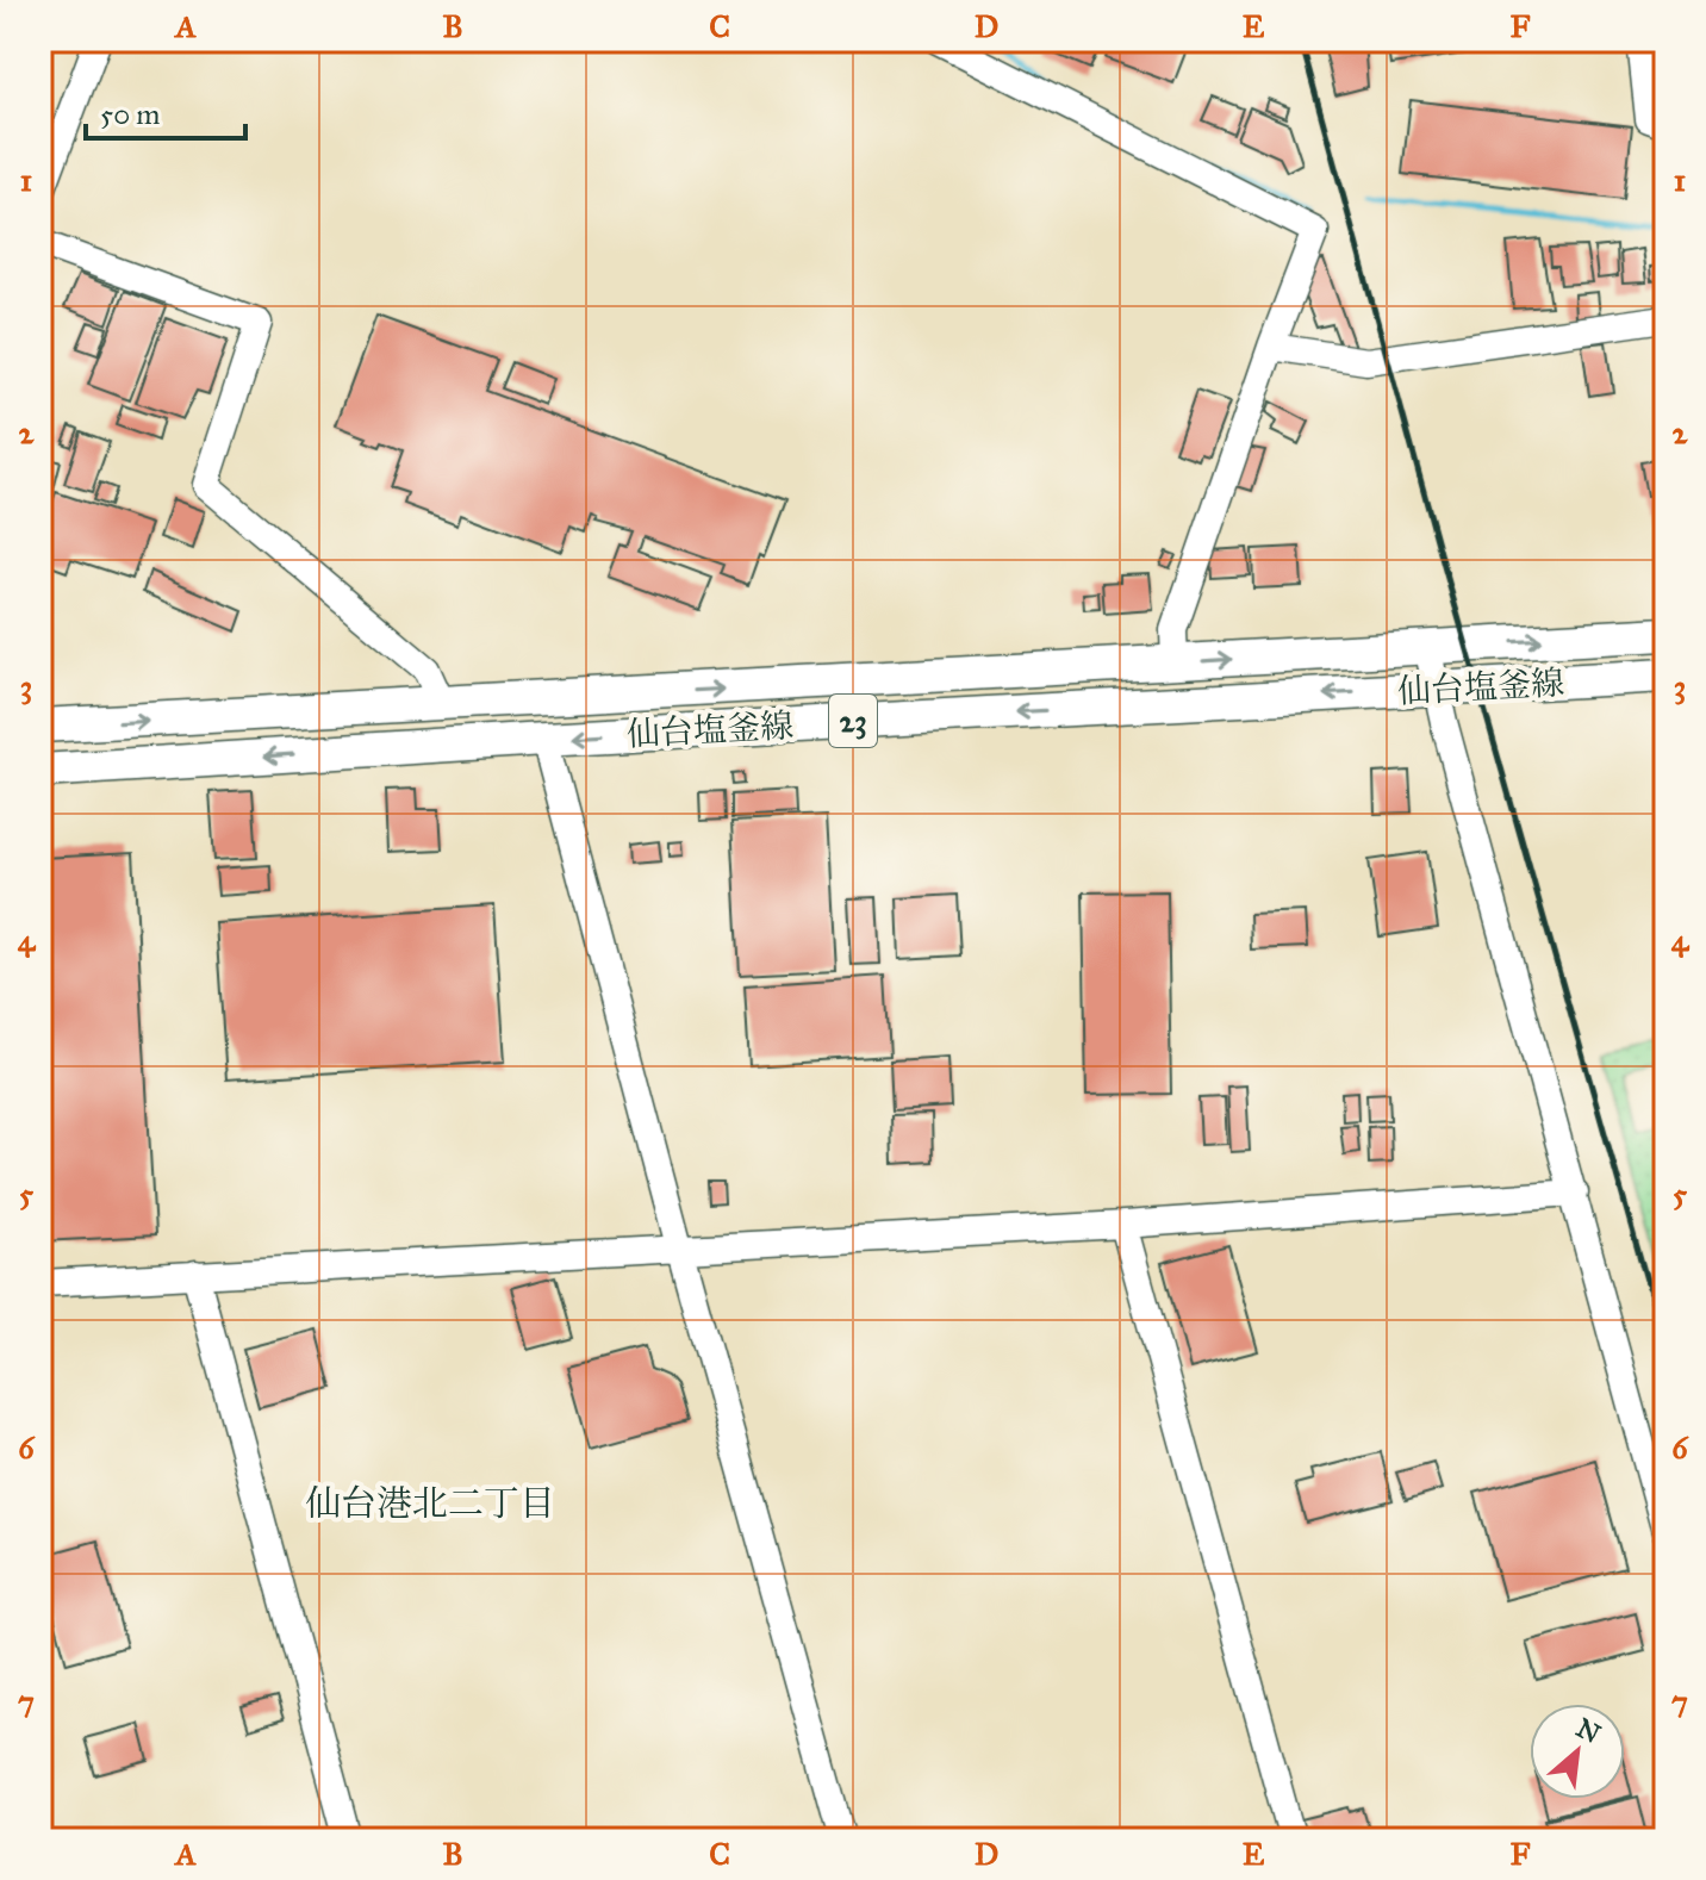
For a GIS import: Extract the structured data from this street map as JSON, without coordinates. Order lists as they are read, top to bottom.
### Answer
{
  "streets": {
    "main road": ["仙台塩釜線", "23"]
  },
  "districts": ["仙台港北二丁目"],
  "scale_bar": "50 m",
  "north": "top right",
  "grid": {
    "columns": [
      "A",
      "B",
      "C",
      "D",
      "E",
      "F"
    ],
    "rows": [
      "1",
      "2",
      "3",
      "4",
      "5",
      "6",
      "7"
    ]
  }
}
